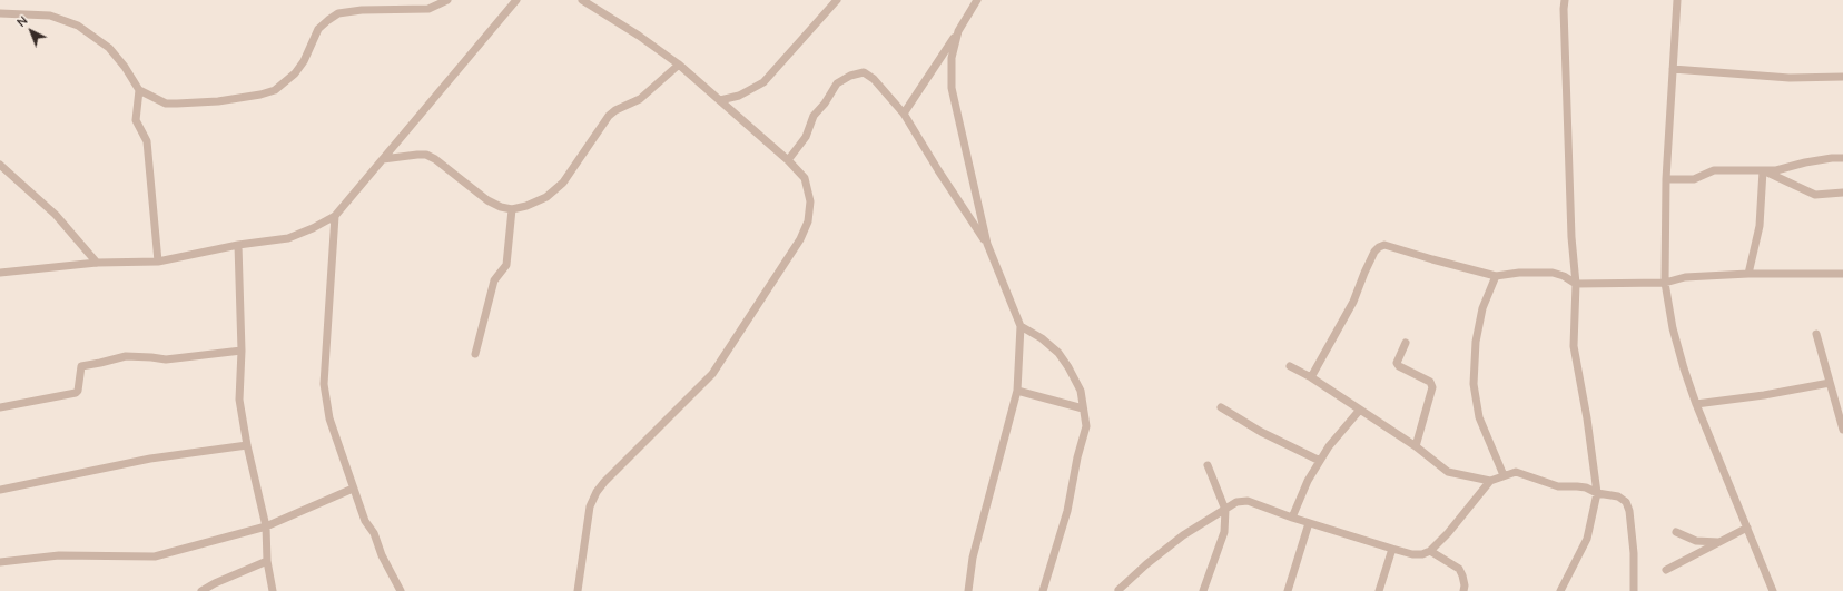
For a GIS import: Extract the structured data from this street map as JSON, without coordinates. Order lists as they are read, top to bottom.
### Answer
{
  "north": "top left"
}
